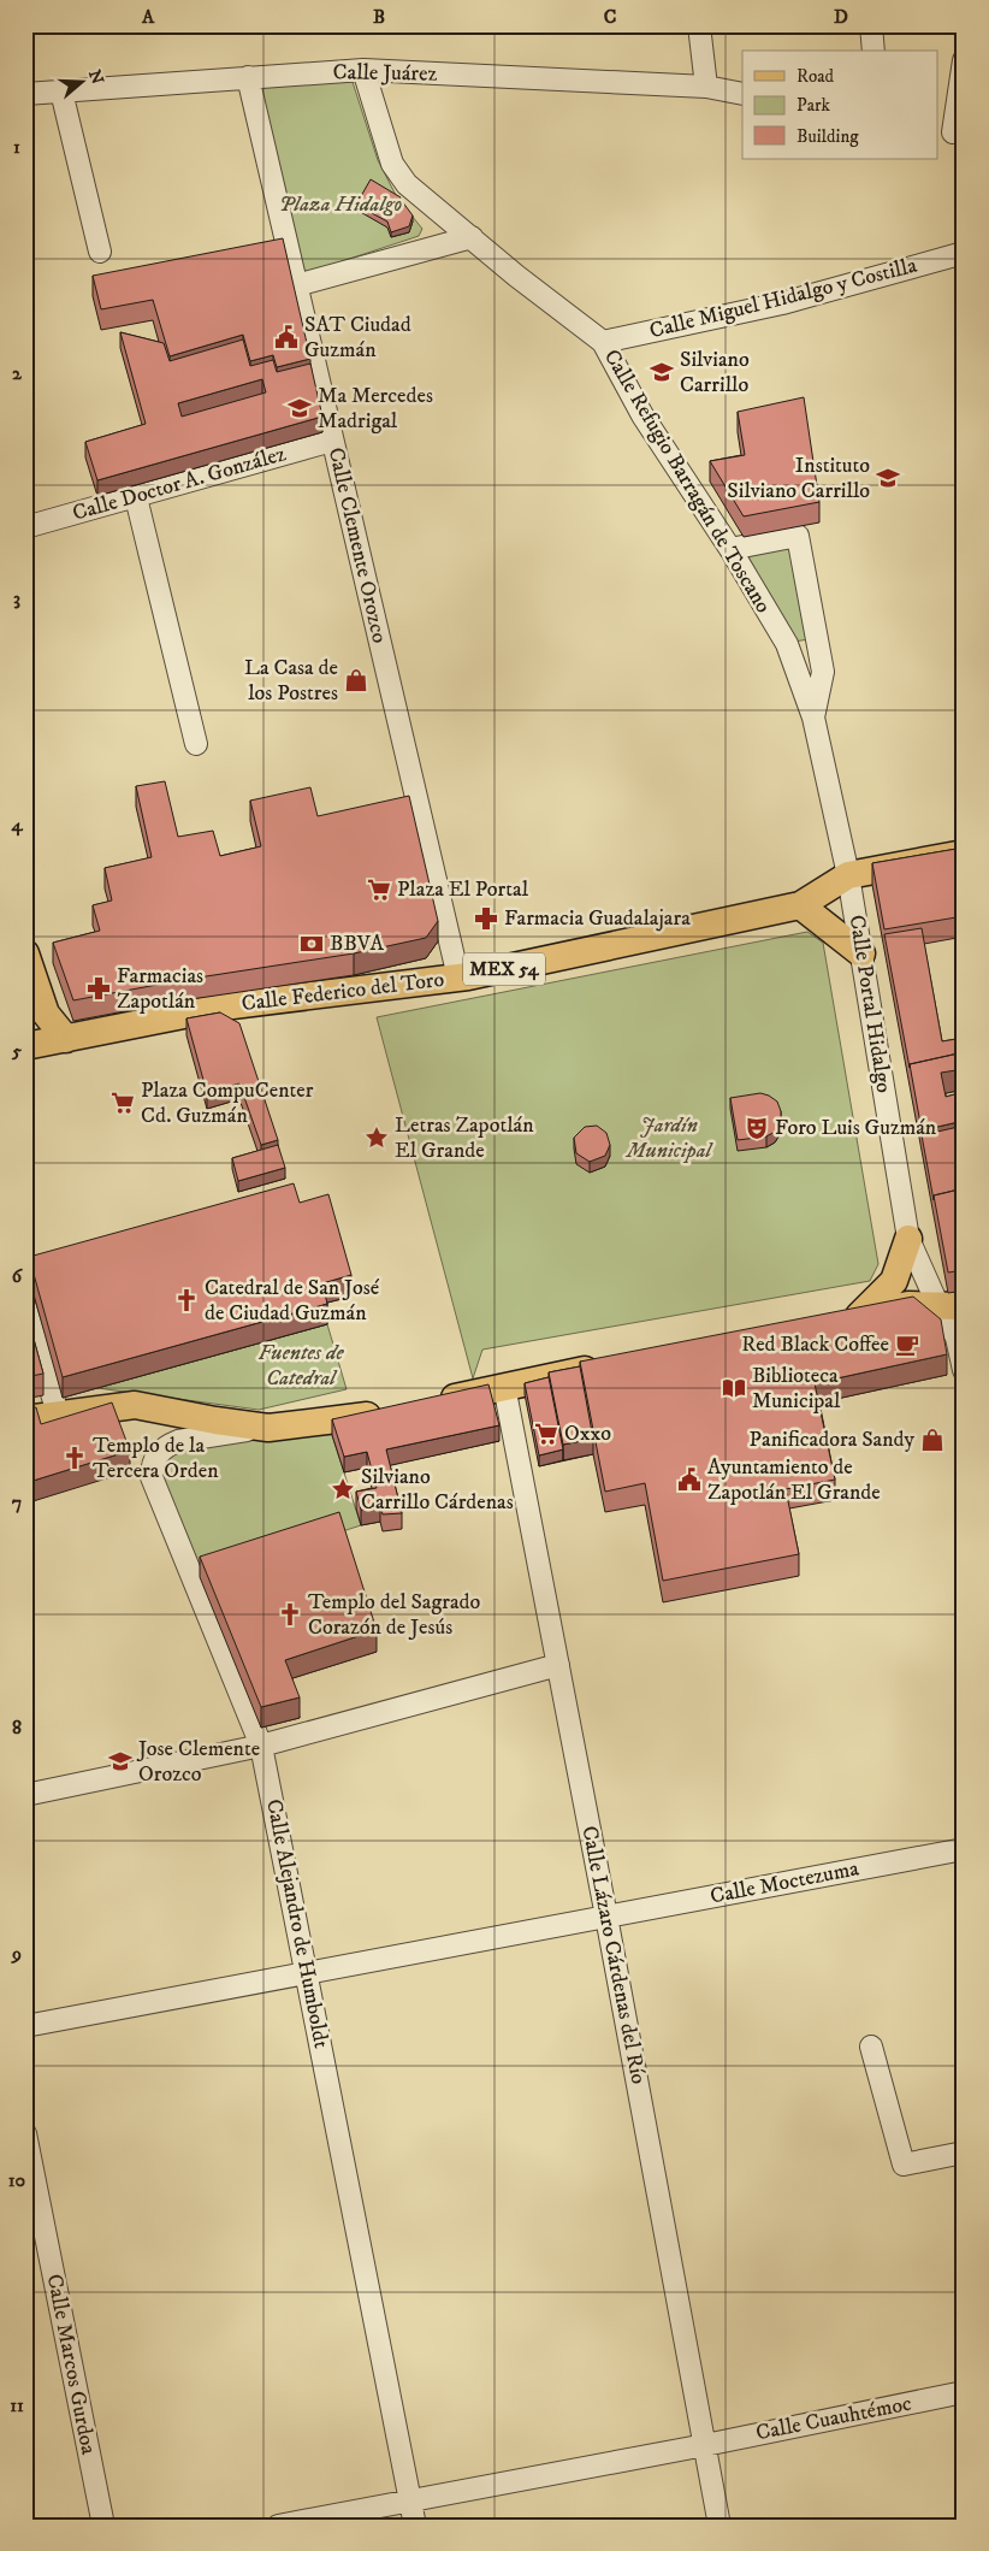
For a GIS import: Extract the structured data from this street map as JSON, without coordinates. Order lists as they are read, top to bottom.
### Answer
{
  "streets": {
    "main road": ["MEX 54", "Calle Federico del Toro"],
    "street": [
      "Calle Juárez",
      "Calle Miguel Hidalgo y Costilla",
      "Calle Refugio Barragán de Toscano",
      "Calle Doctor A. González",
      "Calle Clemente Orozco",
      "Calle Portal Hidalgo",
      "Calle Moctezuma",
      "Calle Alejandro de Humboldt",
      "Calle Lázaro Cárdenas del Río",
      "Calle Marcos Gurdoa",
      "Calle Cuauhtémoc"
    ]
  },
  "crossings": [
    ["Calle Juárez", "Calle Refugio Barragán de Toscano"],
    ["Calle Juárez", "Calle Clemente Orozco"],
    ["Calle Miguel Hidalgo y Costilla", "Calle Refugio Barragán de Toscano"],
    ["Calle Refugio Barragán de Toscano", "Calle Federico del Toro"],
    ["Calle Refugio Barragán de Toscano", "Calle Portal Hidalgo"],
    ["Calle Doctor A. González", "Calle Clemente Orozco"],
    ["Calle Clemente Orozco", "Calle Federico del Toro"],
    ["Calle Federico del Toro", "Calle Portal Hidalgo"],
    ["Calle Moctezuma", "Calle Alejandro de Humboldt"],
    ["Calle Moctezuma", "Calle Lázaro Cárdenas del Río"],
    ["Calle Alejandro de Humboldt", "Calle Cuauhtémoc"],
    ["Calle Lázaro Cárdenas del Río", "Calle Cuauhtémoc"]
  ],
  "parks": ["Plaza Hidalgo", "Jardín Municipal", "Fuentes de Catedral"],
  "places": {
    "public building": ["SAT Ciudad Guzmán", "Ayuntamiento de Zapotlán El Grande"],
    "school or university": [
      "Silviano Carrillo",
      "Ma Mercedes Madrigal",
      "Instituto Silviano Carrillo",
      "Jose Clemente Orozco"
    ],
    "shop": ["La Casa de los Postres", "Panificadora Sandy"],
    "supermarket": ["Plaza El Portal", "Plaza CompuCenter Cd. Guzmán", "Oxxo"],
    "pharmacy": ["Farmacia Guadalajara", "Farmacias Zapotlán"],
    "bank": ["BBVA"],
    "theatre": ["Foro Luis Guzmán"],
    "place": ["Letras Zapotlán El Grande", "Silviano Carrillo Cárdenas"],
    "church": ["Catedral de San José de Ciudad Guzmán", "Templo de la Tercera Orden", "Templo del Sagrado Corazón de Jesús"],
    "cafe": ["Red Black Coffee"],
    "library": ["Biblioteca Municipal"]
  },
  "legend": ["Road", "Park", "Building"],
  "north": "right",
  "grid": {
    "columns": [
      "A",
      "B",
      "C",
      "D"
    ],
    "rows": [
      "1",
      "2",
      "3",
      "4",
      "5",
      "6",
      "7",
      "8",
      "9",
      "10",
      "11"
    ]
  }
}
